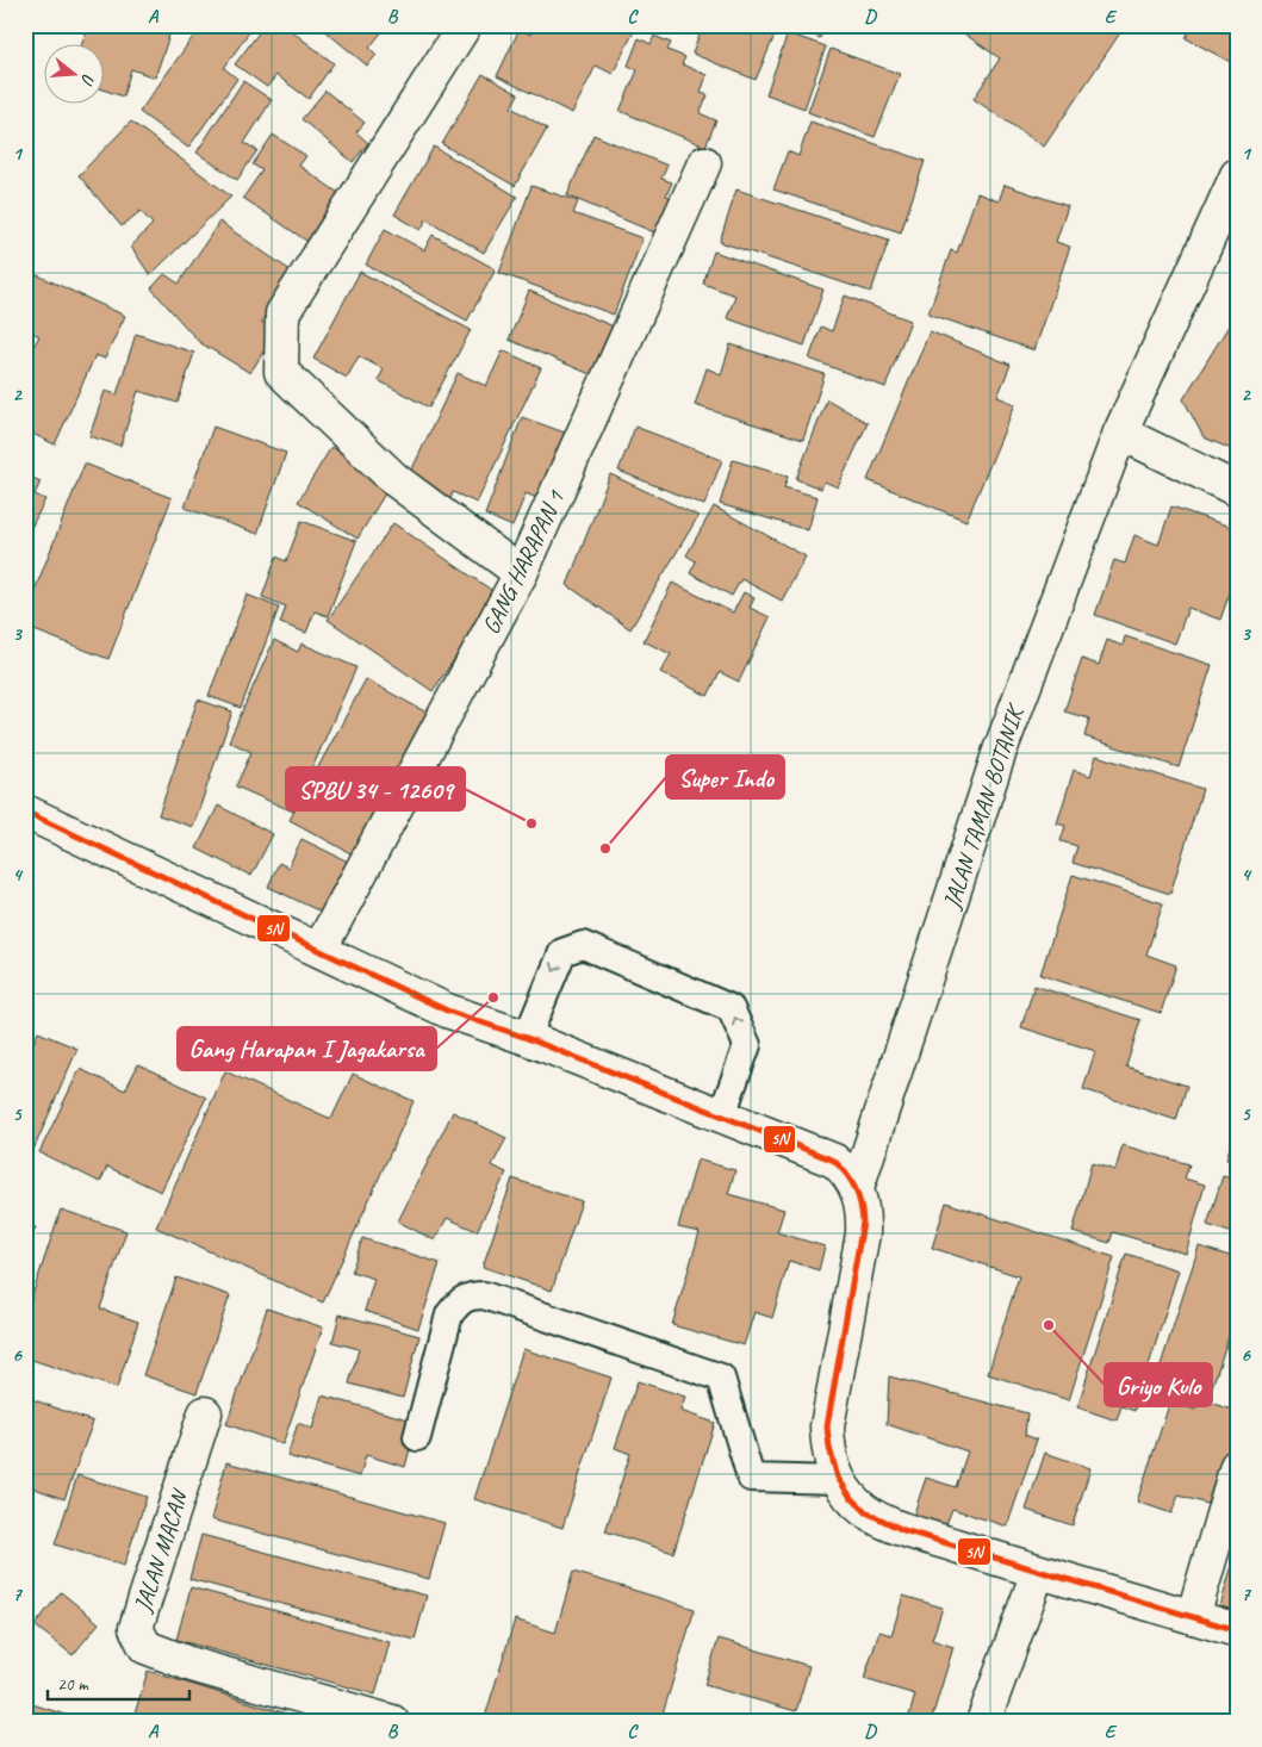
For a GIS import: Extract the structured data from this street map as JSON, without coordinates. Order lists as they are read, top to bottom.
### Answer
{
  "streets": {
    "street": ["GANG HARAPAN 1", "JALAN TAMAN BOTANIK", "JALAN MACAN"]
  },
  "places": [
    "SPBU 34 - 12609",
    "Super Indo",
    "Gang Harapan I Jagakarsa",
    "Griyo Kulo"
  ],
  "lines": ["transit line 5N"],
  "scale_bar": "20 m",
  "north": "right",
  "grid": {
    "columns": [
      "A",
      "B",
      "C",
      "D",
      "E"
    ],
    "rows": [
      "1",
      "2",
      "3",
      "4",
      "5",
      "6",
      "7"
    ]
  }
}
